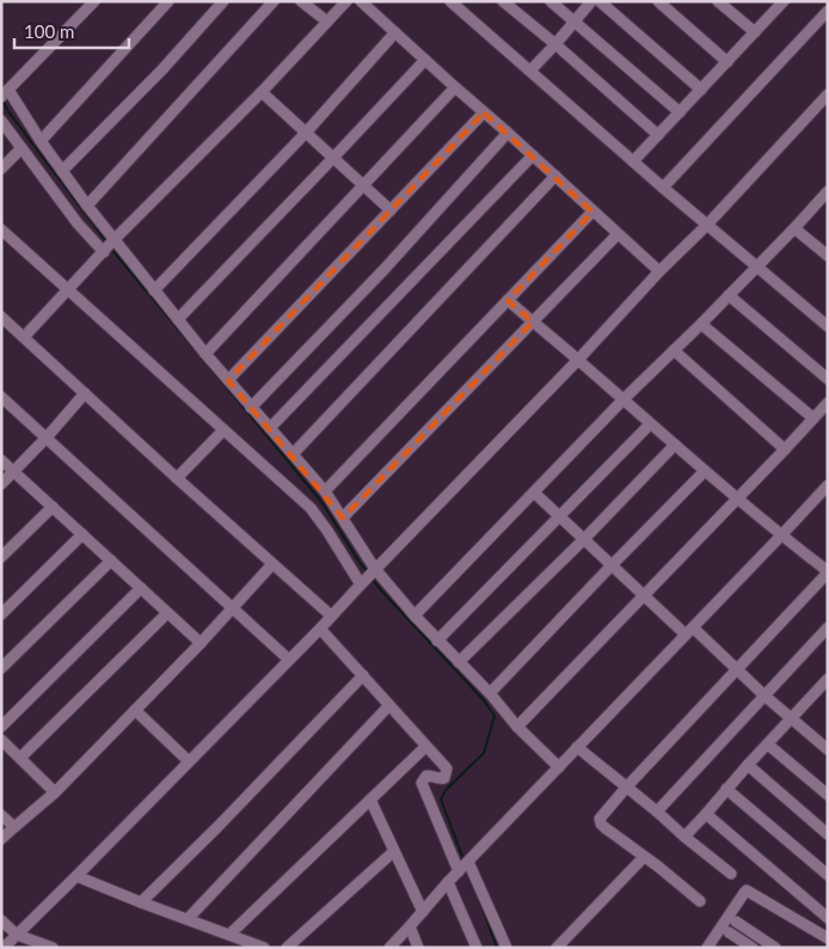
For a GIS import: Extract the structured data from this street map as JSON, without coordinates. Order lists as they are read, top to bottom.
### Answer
{
  "scale_bar": "100 m"
}
